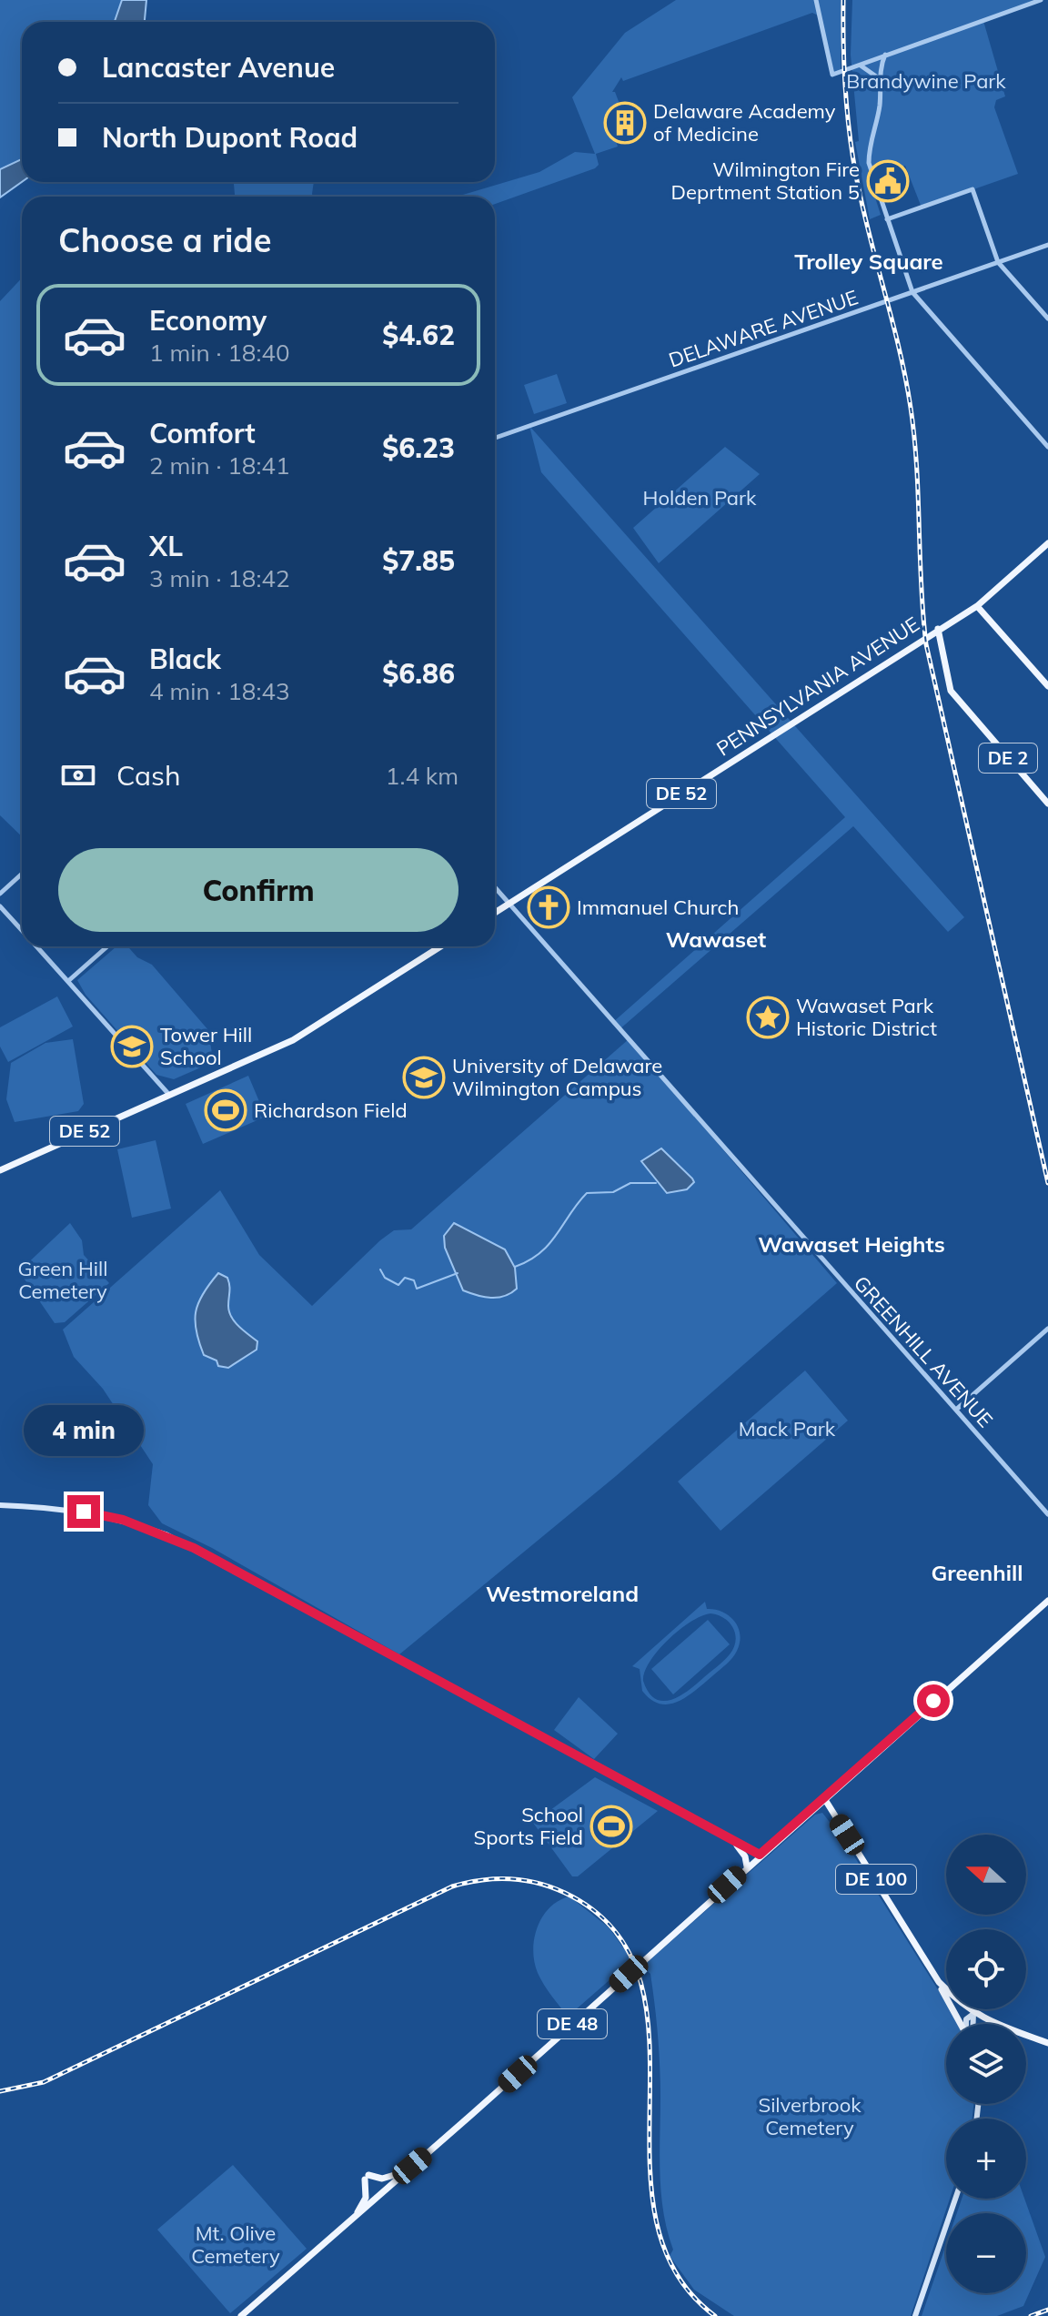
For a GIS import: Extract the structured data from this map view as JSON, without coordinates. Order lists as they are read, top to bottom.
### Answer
{
  "streets": {
    "main road": [
      "PENNSYLVANIA AVENUE",
      "DE 2",
      "DE 52",
      "DE 100",
      "DE 48"
    ],
    "street": ["DELAWARE AVENUE", "GREENHILL AVENUE"]
  },
  "crossings": [
    ["PENNSYLVANIA AVENUE", "DE 2"],
    ["PENNSYLVANIA AVENUE", "GREENHILL AVENUE"],
    ["DE 100", "DE 48"]
  ],
  "districts": [
    "Trolley Square",
    "Wawaset",
    "Wawaset Heights",
    "Greenhill",
    "Westmoreland"
  ],
  "parks": [
    "Brandywine Park",
    "Holden Park",
    "Green Hill Cemetery",
    "Mack Park",
    "Silverbrook Cemetery",
    "Mt. Olive Cemetery"
  ],
  "places": {
    "building": ["Delaware Academy of Medicine"],
    "public building": ["Wilmington Fire Deprtment Station 5"],
    "church": ["Immanuel Church"],
    "place": ["Wawaset Park Historic District"],
    "school or university": ["Tower Hill School", "University of Delaware Wilmington Campus"],
    "sports": ["Richardson Field", "School Sports Field"]
  },
  "north": "left",
  "page": {
    "banner": ["Lancaster Avenue", "North Dupont Road"],
    "heading": "Choose a ride",
    "list": [
      {
        "name": "Economy",
        "note": "1 min · 18:40",
        "value": "$4.62"
      },
      {
        "name": "Comfort",
        "note": "2 min · 18:41",
        "value": "$6.23"
      },
      {
        "name": "XL",
        "note": "3 min · 18:42",
        "value": "$7.85"
      },
      {
        "name": "Black",
        "note": "4 min · 18:43",
        "value": "$6.86"
      }
    ],
    "pay": ["Cash", "1.4 km"],
    "buttons": "Confirm",
    "bubble": "4 min",
    "map_buttons": ["+", "−"]
  }
}
